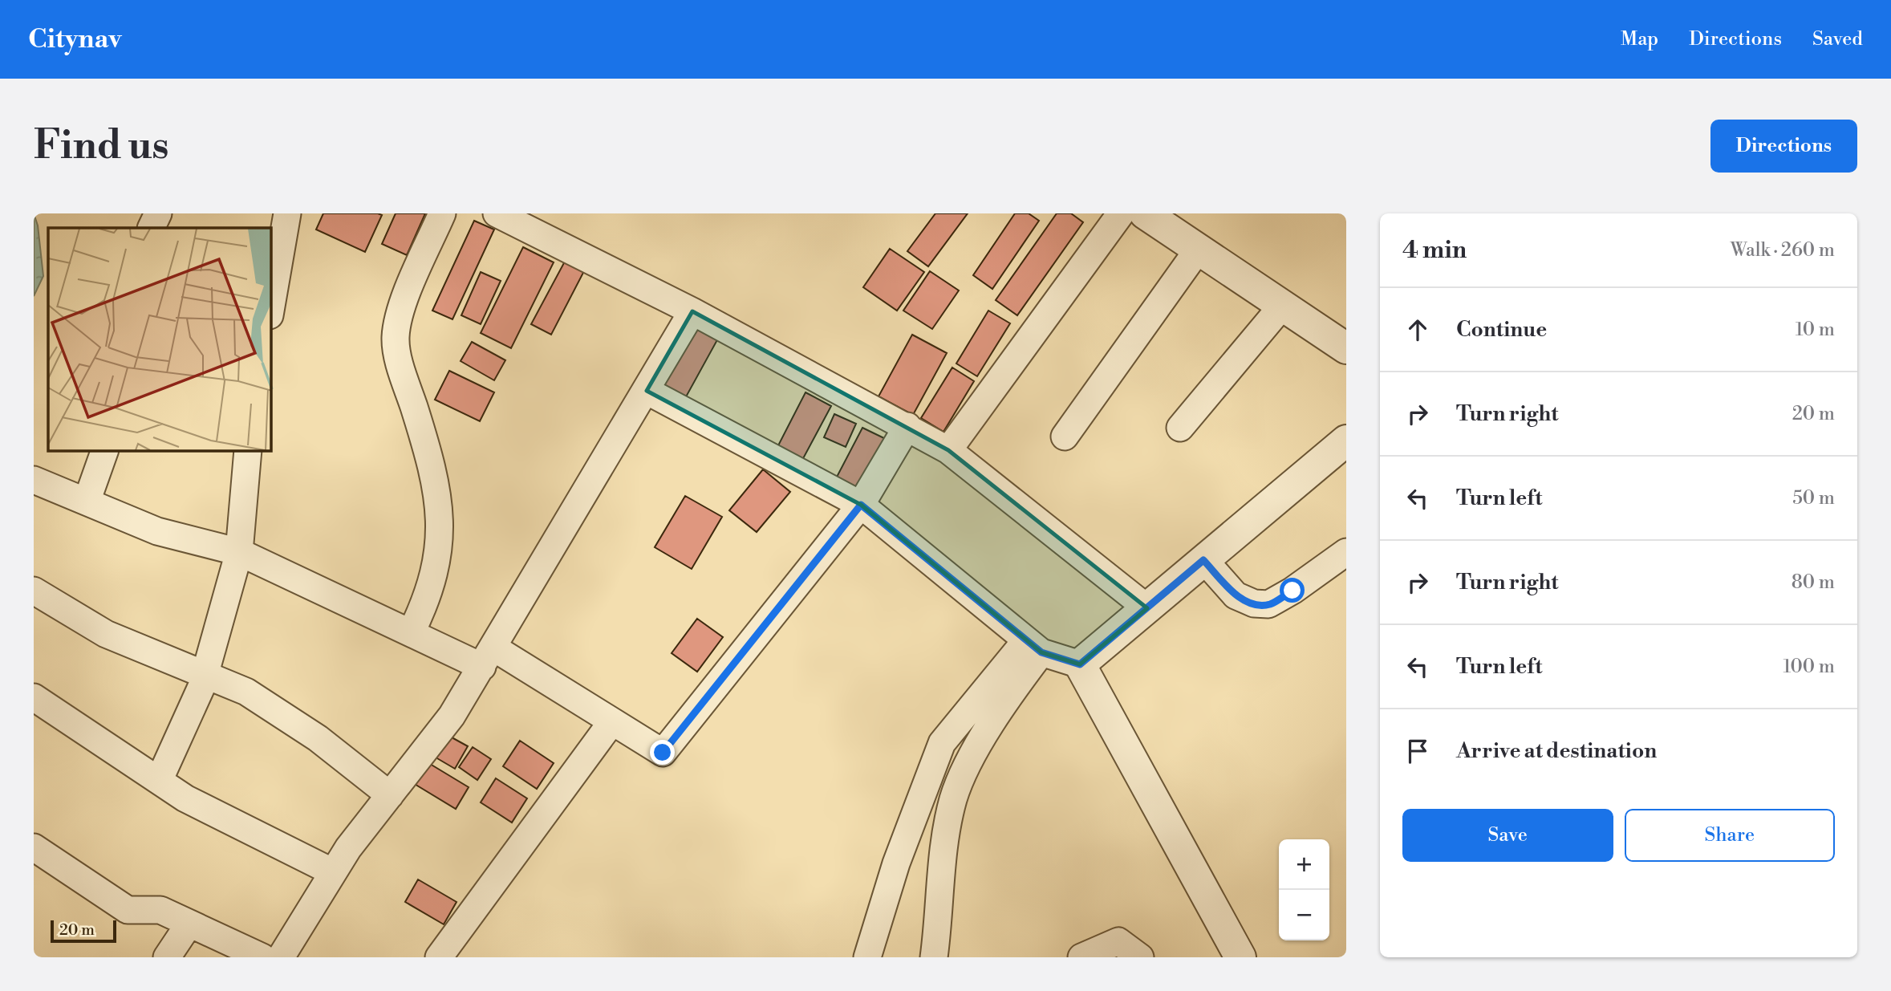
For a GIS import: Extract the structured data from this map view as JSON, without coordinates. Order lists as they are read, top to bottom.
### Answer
{
  "scale_bar": "20 m",
  "page": {
    "header": "Citynav",
    "nav": ["Map", "Directions", "Saved"],
    "buttons": [
      "Directions",
      ["Save", "Share"]
    ],
    "title": "Find us",
    "heading": ["4 min", "Walk · 260 m"],
    "list": [
      ["Continue", "10 m"],
      ["Turn right", "20 m"],
      ["Turn left", "50 m"],
      ["Turn right", "80 m"],
      ["Turn left", "100 m"],
      "Arrive at destination"
    ],
    "map_buttons": ["+", "−"],
    "scale": "20 m"
  }
}
